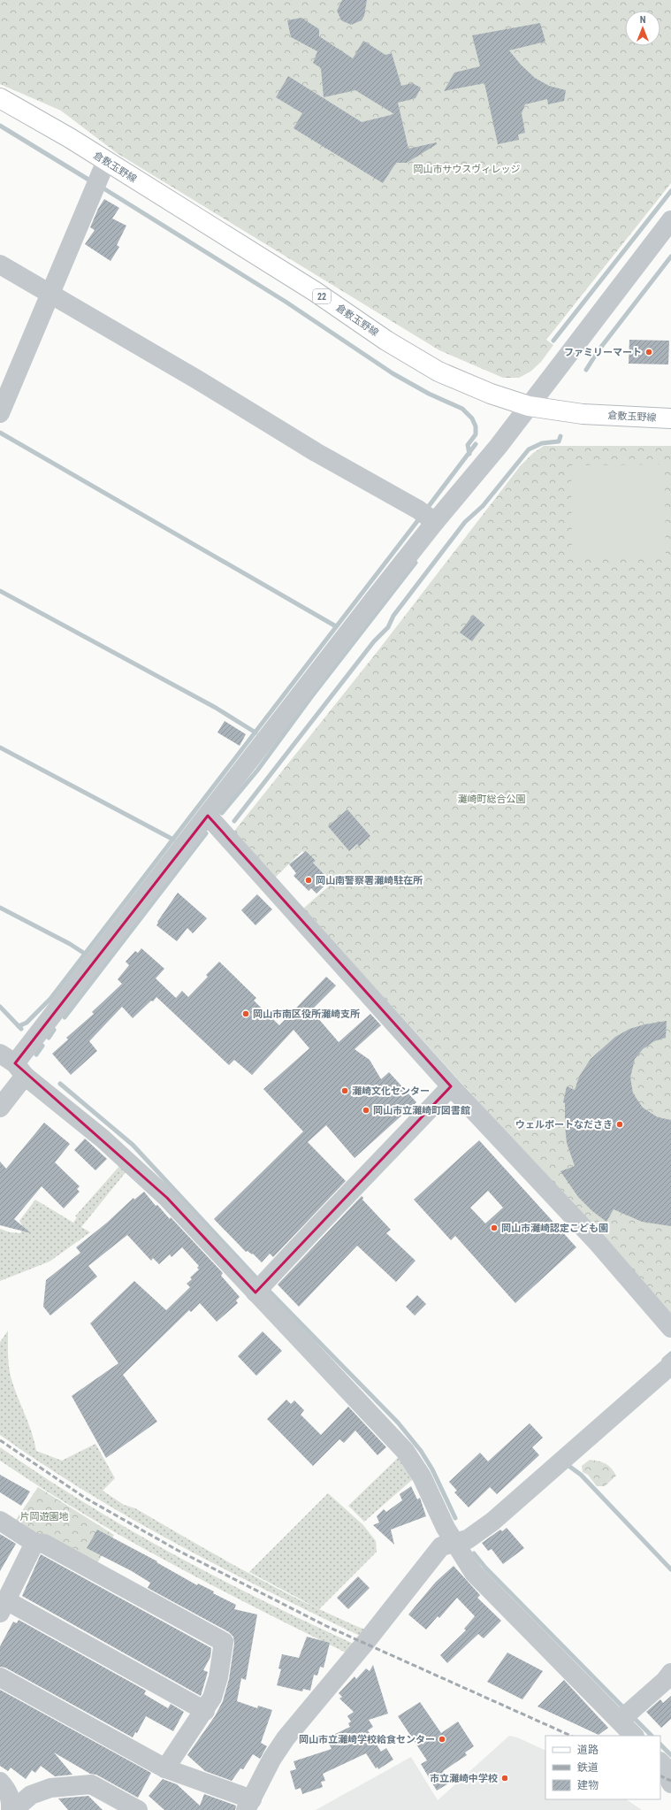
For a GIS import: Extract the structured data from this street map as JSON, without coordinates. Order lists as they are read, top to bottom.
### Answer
{
  "streets": {
    "main road": ["倉敷玉野線", "22"]
  },
  "parks": ["岡山市サウスヴィレッジ", "灘崎町総合公園", "片岡遊園地"],
  "places": [
    "ファミリーマート",
    "岡山南警察署灘崎駐在所",
    "岡山市南区役所灘崎支所",
    "灘崎文化センター",
    "岡山市立灘崎町図書館",
    "ウェルポートなださき",
    "岡山市灘崎認定こども園",
    "岡山市立灘崎学校給食センター",
    "市立灘崎中学校"
  ],
  "legend": ["道路", "鉄道", "建物"],
  "north": "top"
}
